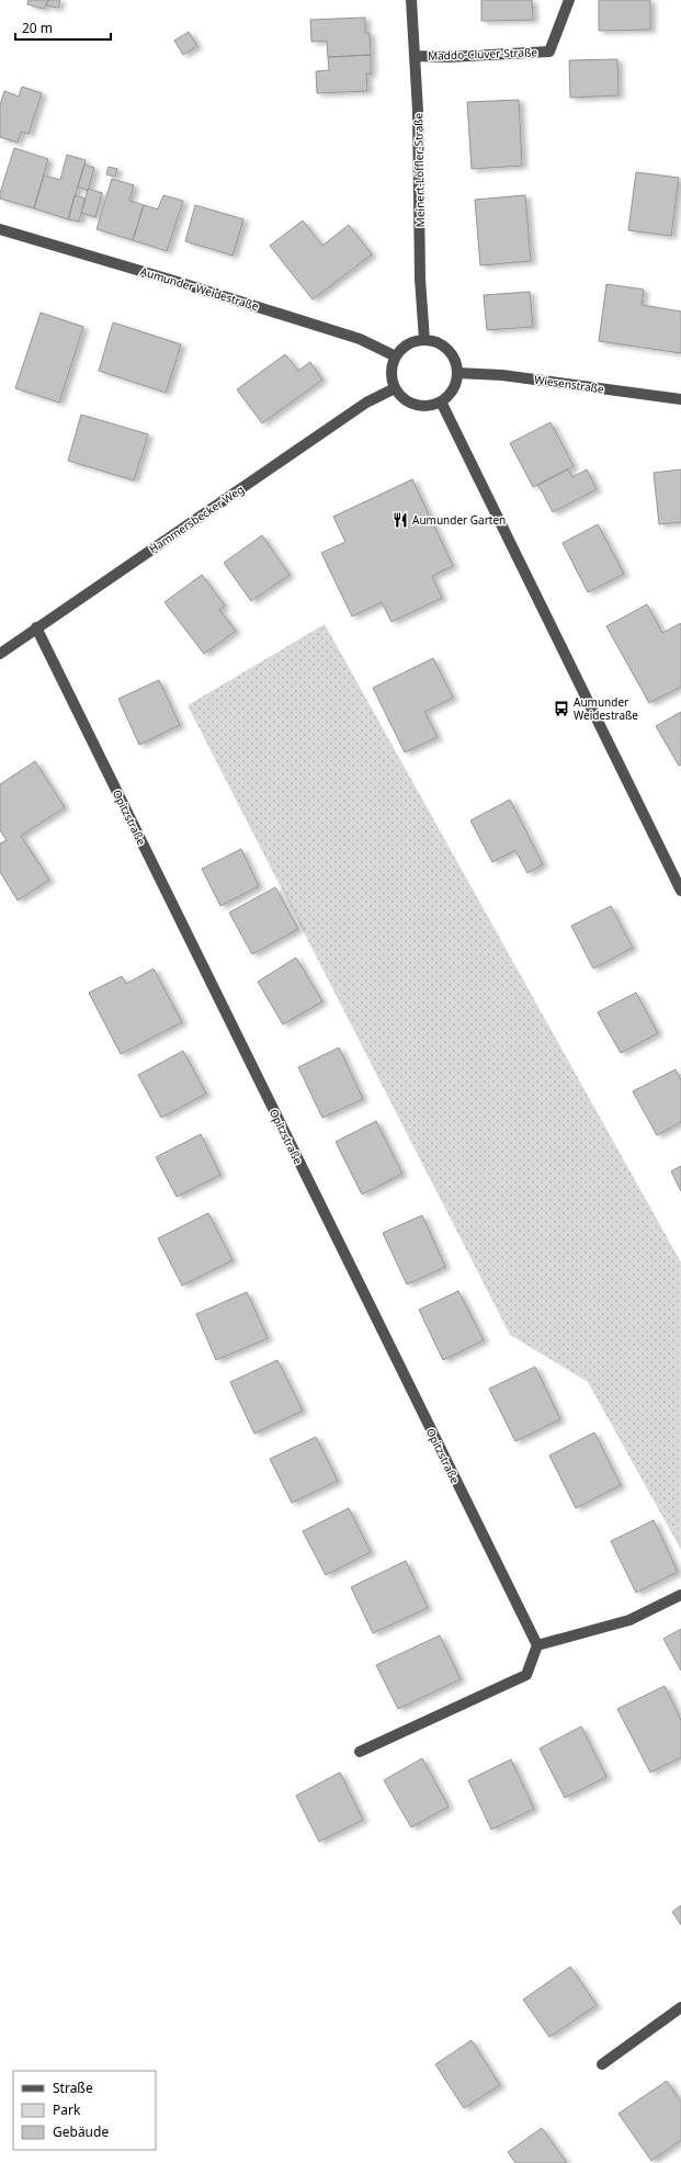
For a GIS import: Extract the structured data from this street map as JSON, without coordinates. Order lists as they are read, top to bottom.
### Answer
{
  "streets": {
    "street": [
      "Maddo-Clüver-Straße",
      "Meinert-Löffler-Straße",
      "Aumunder Weidestraße",
      "Wiesenstraße",
      "Hammersbecker Weg",
      "Opitzstraße"
    ]
  },
  "crossings": [
    ["Maddo-Clüver-Straße", "Meinert-Löffler-Straße"],
    ["Meinert-Löffler-Straße", "Aumunder Weidestraße"],
    ["Meinert-Löffler-Straße", "Wiesenstraße"],
    ["Meinert-Löffler-Straße", "Hammersbecker Weg"],
    ["Aumunder Weidestraße", "Wiesenstraße"],
    ["Aumunder Weidestraße", "Hammersbecker Weg"],
    ["Wiesenstraße", "Hammersbecker Weg"],
    ["Hammersbecker Weg", "Opitzstraße"]
  ],
  "places": {
    "restaurant": ["Aumunder Garten"],
    "bus stop": ["Aumunder Weidestraße"]
  },
  "legend": ["Straße", "Park", "Gebäude"],
  "scale_bar": "20 m"
}
